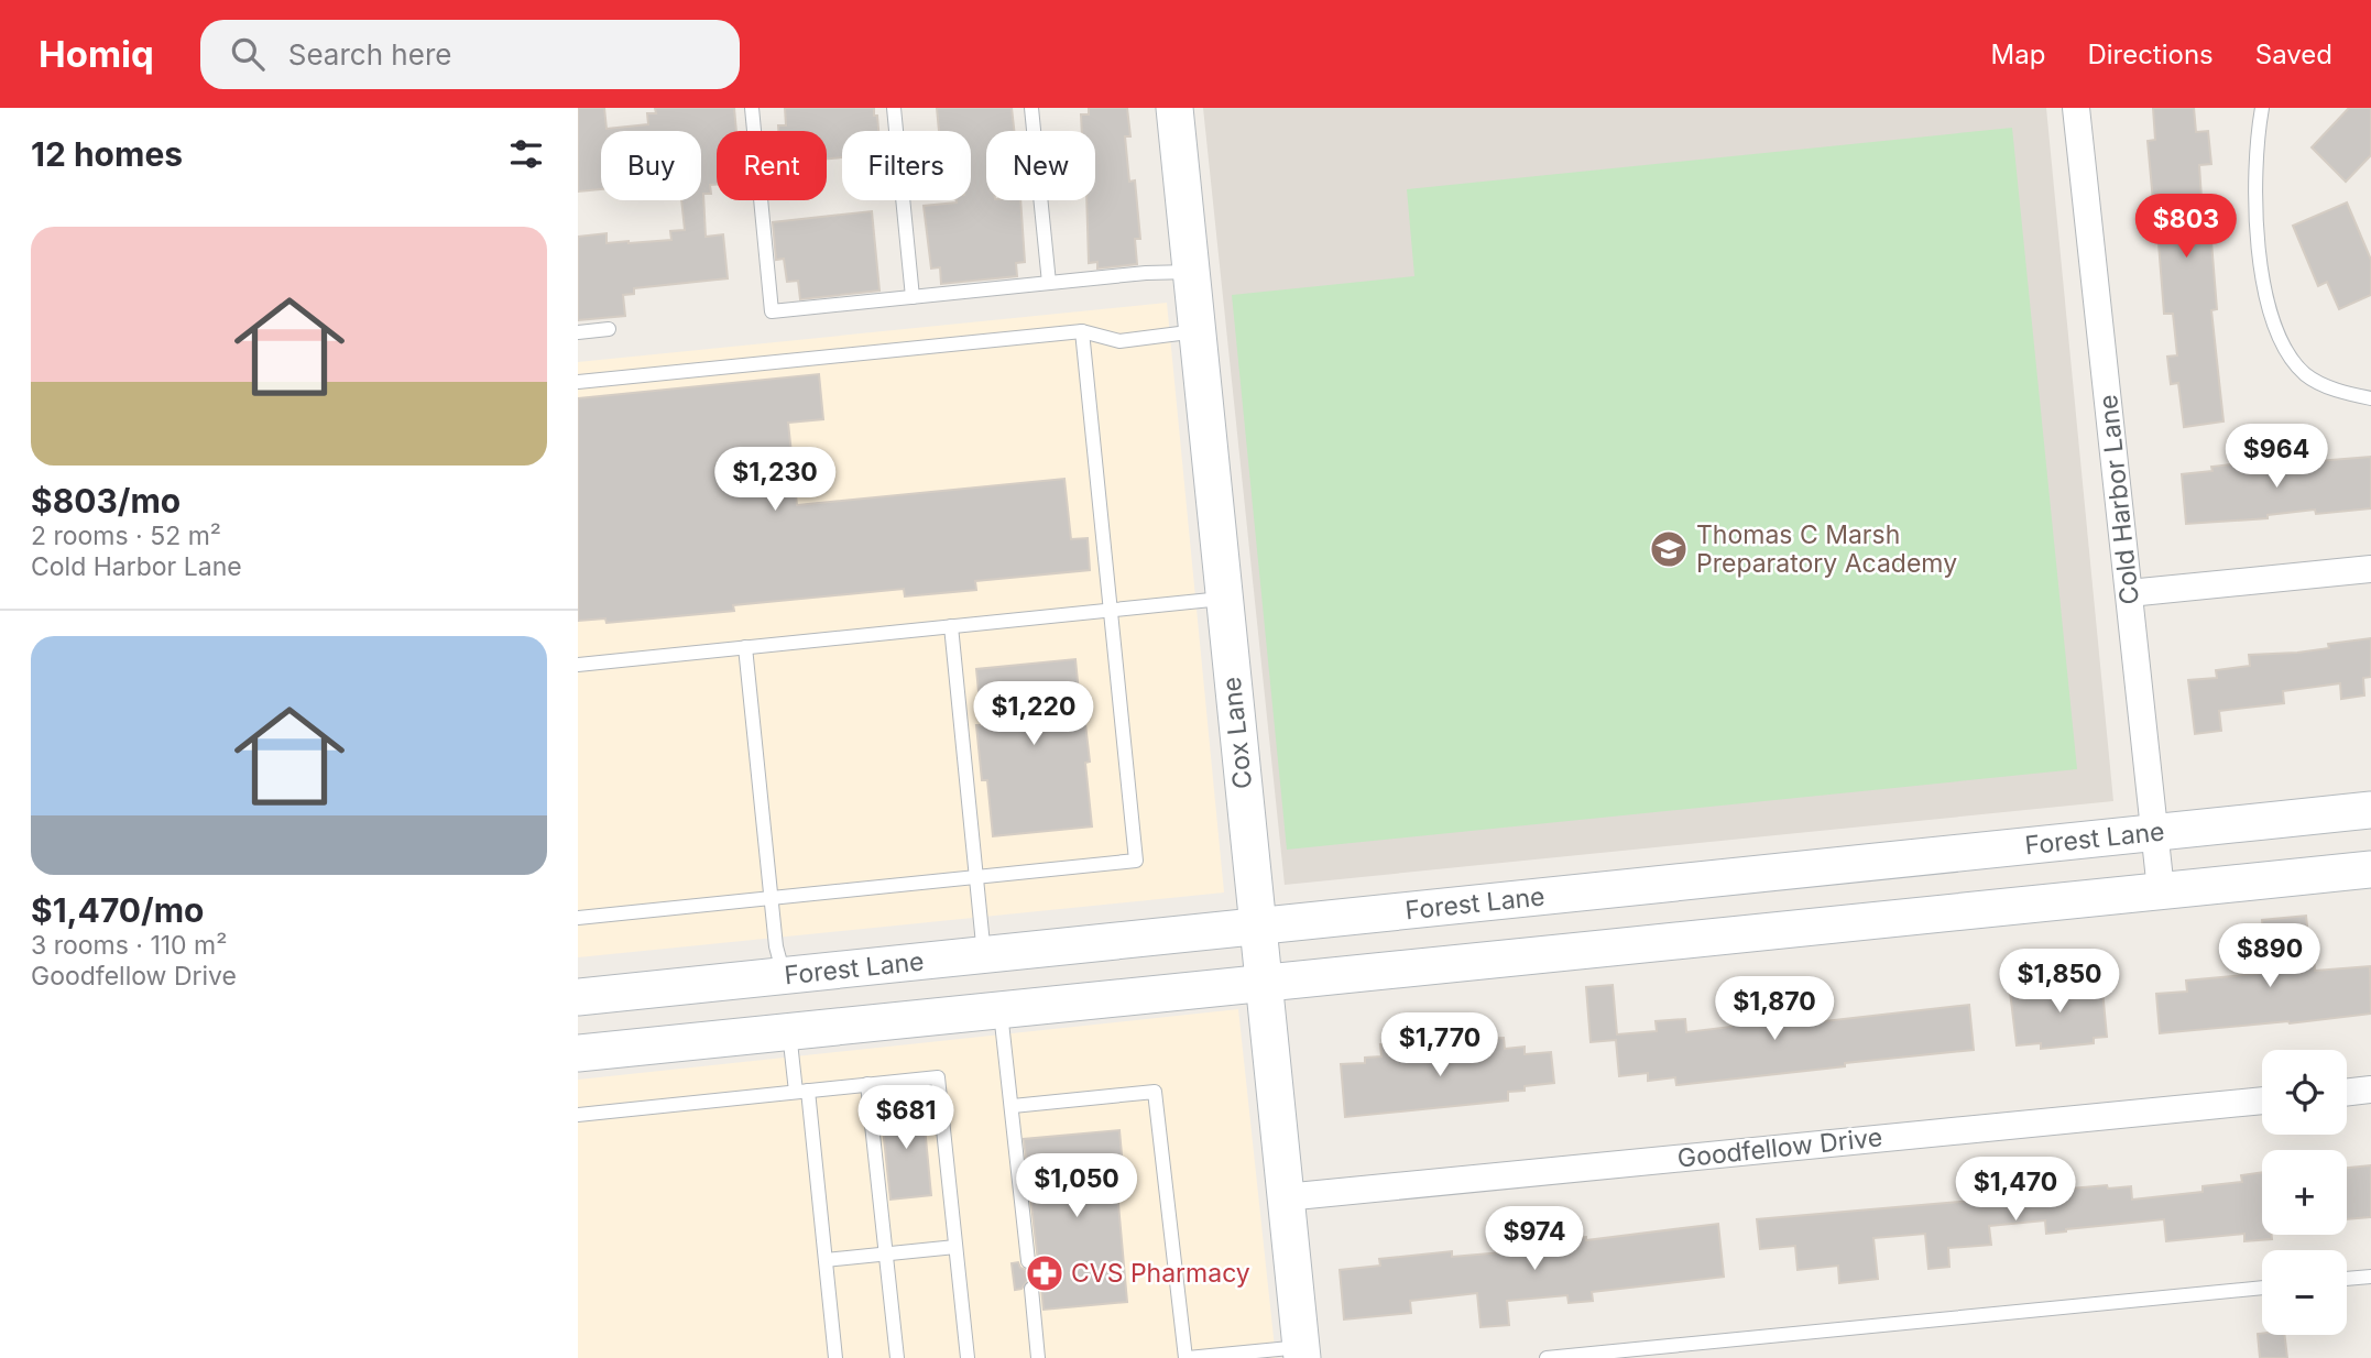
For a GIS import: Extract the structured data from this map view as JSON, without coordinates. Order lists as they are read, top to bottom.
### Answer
{
  "streets": {
    "main road": ["Cox Lane", "Forest Lane"],
    "street": ["Cold Harbor Lane", "Goodfellow Drive"]
  },
  "crossings": [
    ["Cold Harbor Lane", "Forest Lane"],
    ["Cox Lane", "Forest Lane"],
    ["Cox Lane", "Goodfellow Drive"]
  ],
  "places": {
    "school or university": ["Thomas C Marsh Preparatory Academy"],
    "pharmacy": ["CVS Pharmacy"]
  },
  "page": {
    "header": "Homiq",
    "search": "Search here",
    "nav": ["Map", "Directions", "Saved"],
    "heading": "12 homes",
    "chip": [
      "Buy",
      "Rent",
      "Filters",
      "New"
    ],
    "price": [
      "$803",
      "$964",
      "$1,230",
      "$1,220",
      "$890",
      "$1,850",
      "$1,870",
      "$1,770",
      "$681",
      "$1,050",
      "$1,470",
      "$974"
    ],
    "list": [
      {
        "name": "$803/mo",
        "note": "2 rooms · 52 m² · Cold Harbor Lane"
      },
      {
        "name": "$1,470/mo",
        "note": "3 rooms · 110 m² · Goodfellow Drive"
      }
    ],
    "map_buttons": ["+", "−"]
  }
}
